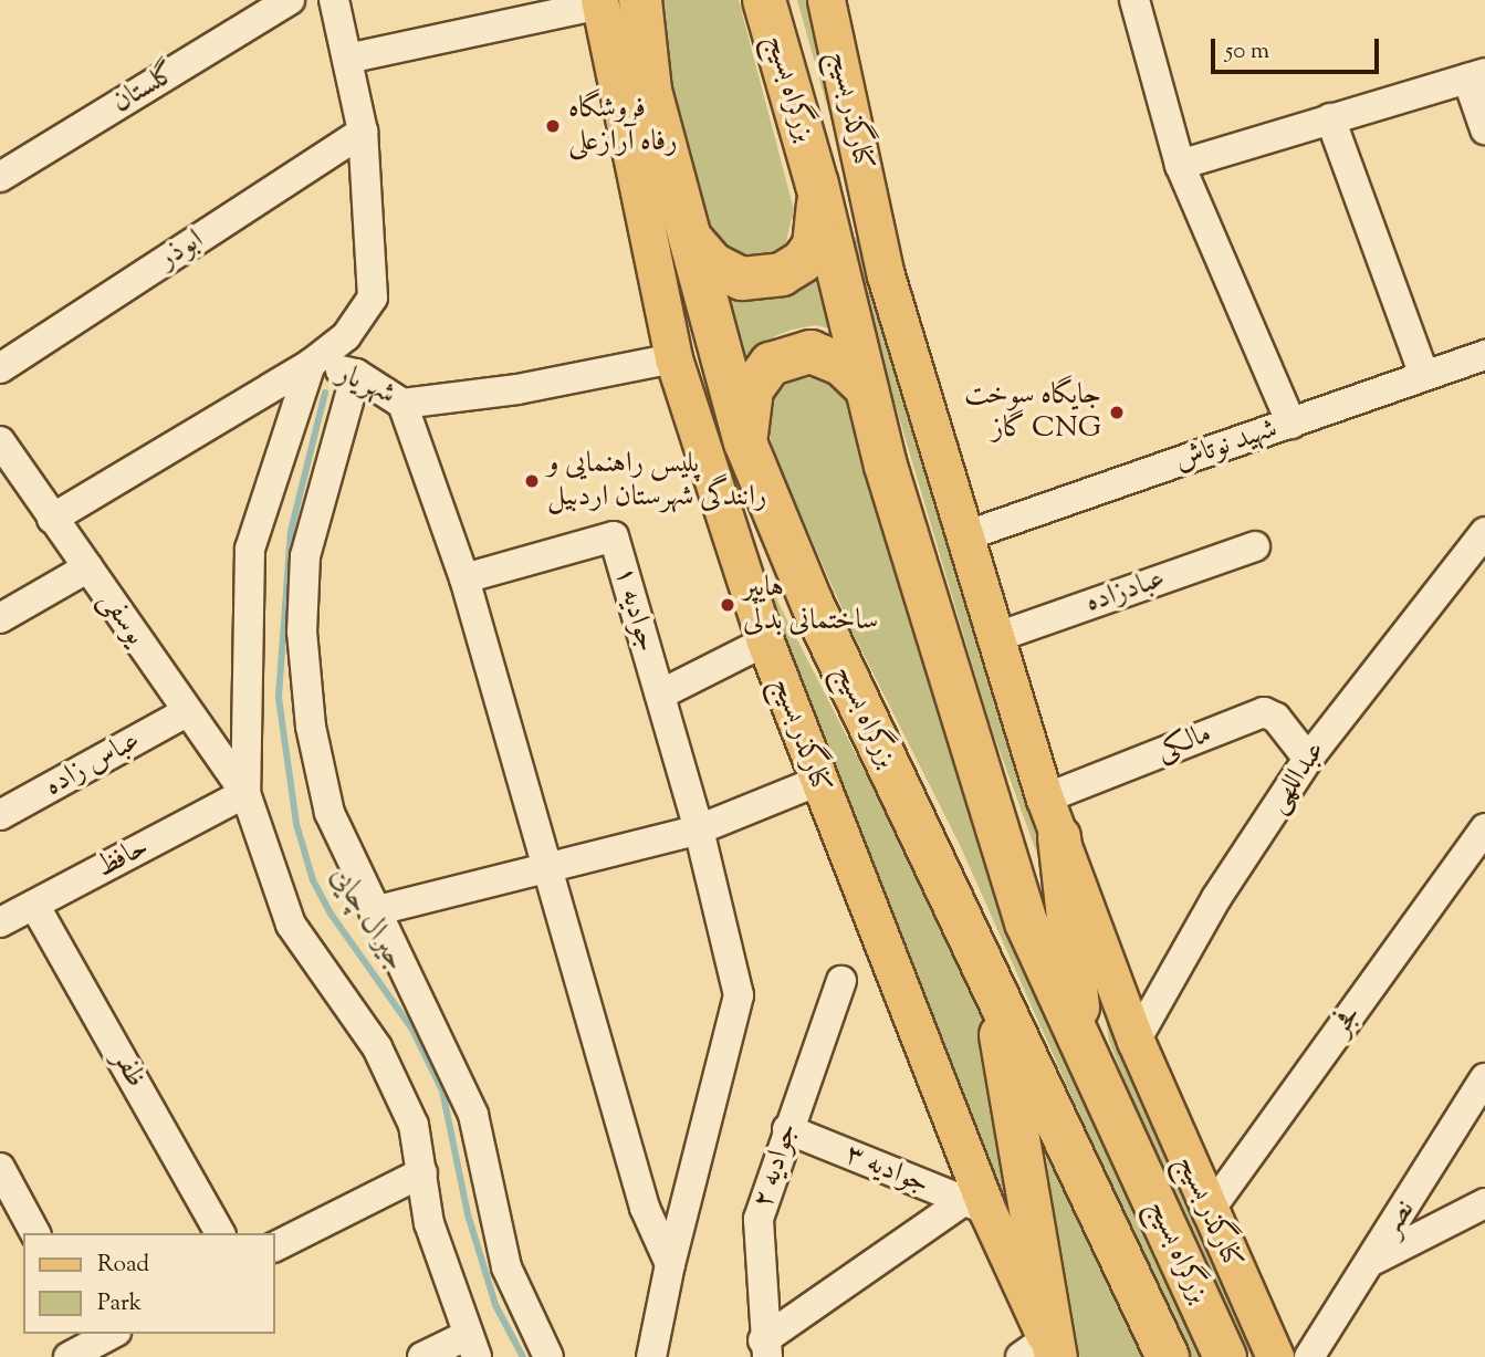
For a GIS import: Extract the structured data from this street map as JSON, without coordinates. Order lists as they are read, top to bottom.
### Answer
{
  "streets": {
    "highway": ["بزرگراه بسیج"],
    "main road": ["کنارگذر بسیج"],
    "street": [
      "گلستان",
      "ابوذر",
      "شهریار",
      "شهید نوتاش",
      "عبادزاده",
      "جوادیه ۱",
      "یوسفی",
      "مالکی",
      "عباس زاده",
      "عبداللهی",
      "حافظ",
      "فجر",
      "ظفر",
      "جوادیه ۲",
      "جوادیه ۳",
      "نصر"
    ]
  },
  "crossings": [
    ["بزرگراه بسیج", "کنارگذر بسیج"],
    ["کنارگذر بسیج", "شهریار"],
    ["کنارگذر بسیج", "شهید نوتاش"],
    ["کنارگذر بسیج", "عبادزاده"],
    ["کنارگذر بسیج", "مالکی"],
    ["کنارگذر بسیج", "عبداللهی"],
    ["کنارگذر بسیج", "فجر"],
    ["کنارگذر بسیج", "جوادیه ۳"],
    ["شهریار", "یوسفی"],
    ["یوسفی", "عباس زاده"],
    ["یوسفی", "حافظ"],
    ["مالکی", "عبداللهی"],
    ["حافظ", "ظفر"],
    ["جوادیه ۲", "جوادیه ۳"]
  ],
  "water": ["جیرال چایی"],
  "places": [
    "فروشگاه رفاه آرازعلی",
    "جایگاه سوخت گاز CNG",
    "پلیس راهنمایی و رانندگی شهرستان اردبیل",
    "هایپر ساختمانی بدلی"
  ],
  "legend": ["Road", "Park"],
  "scale_bar": "50 m"
}
